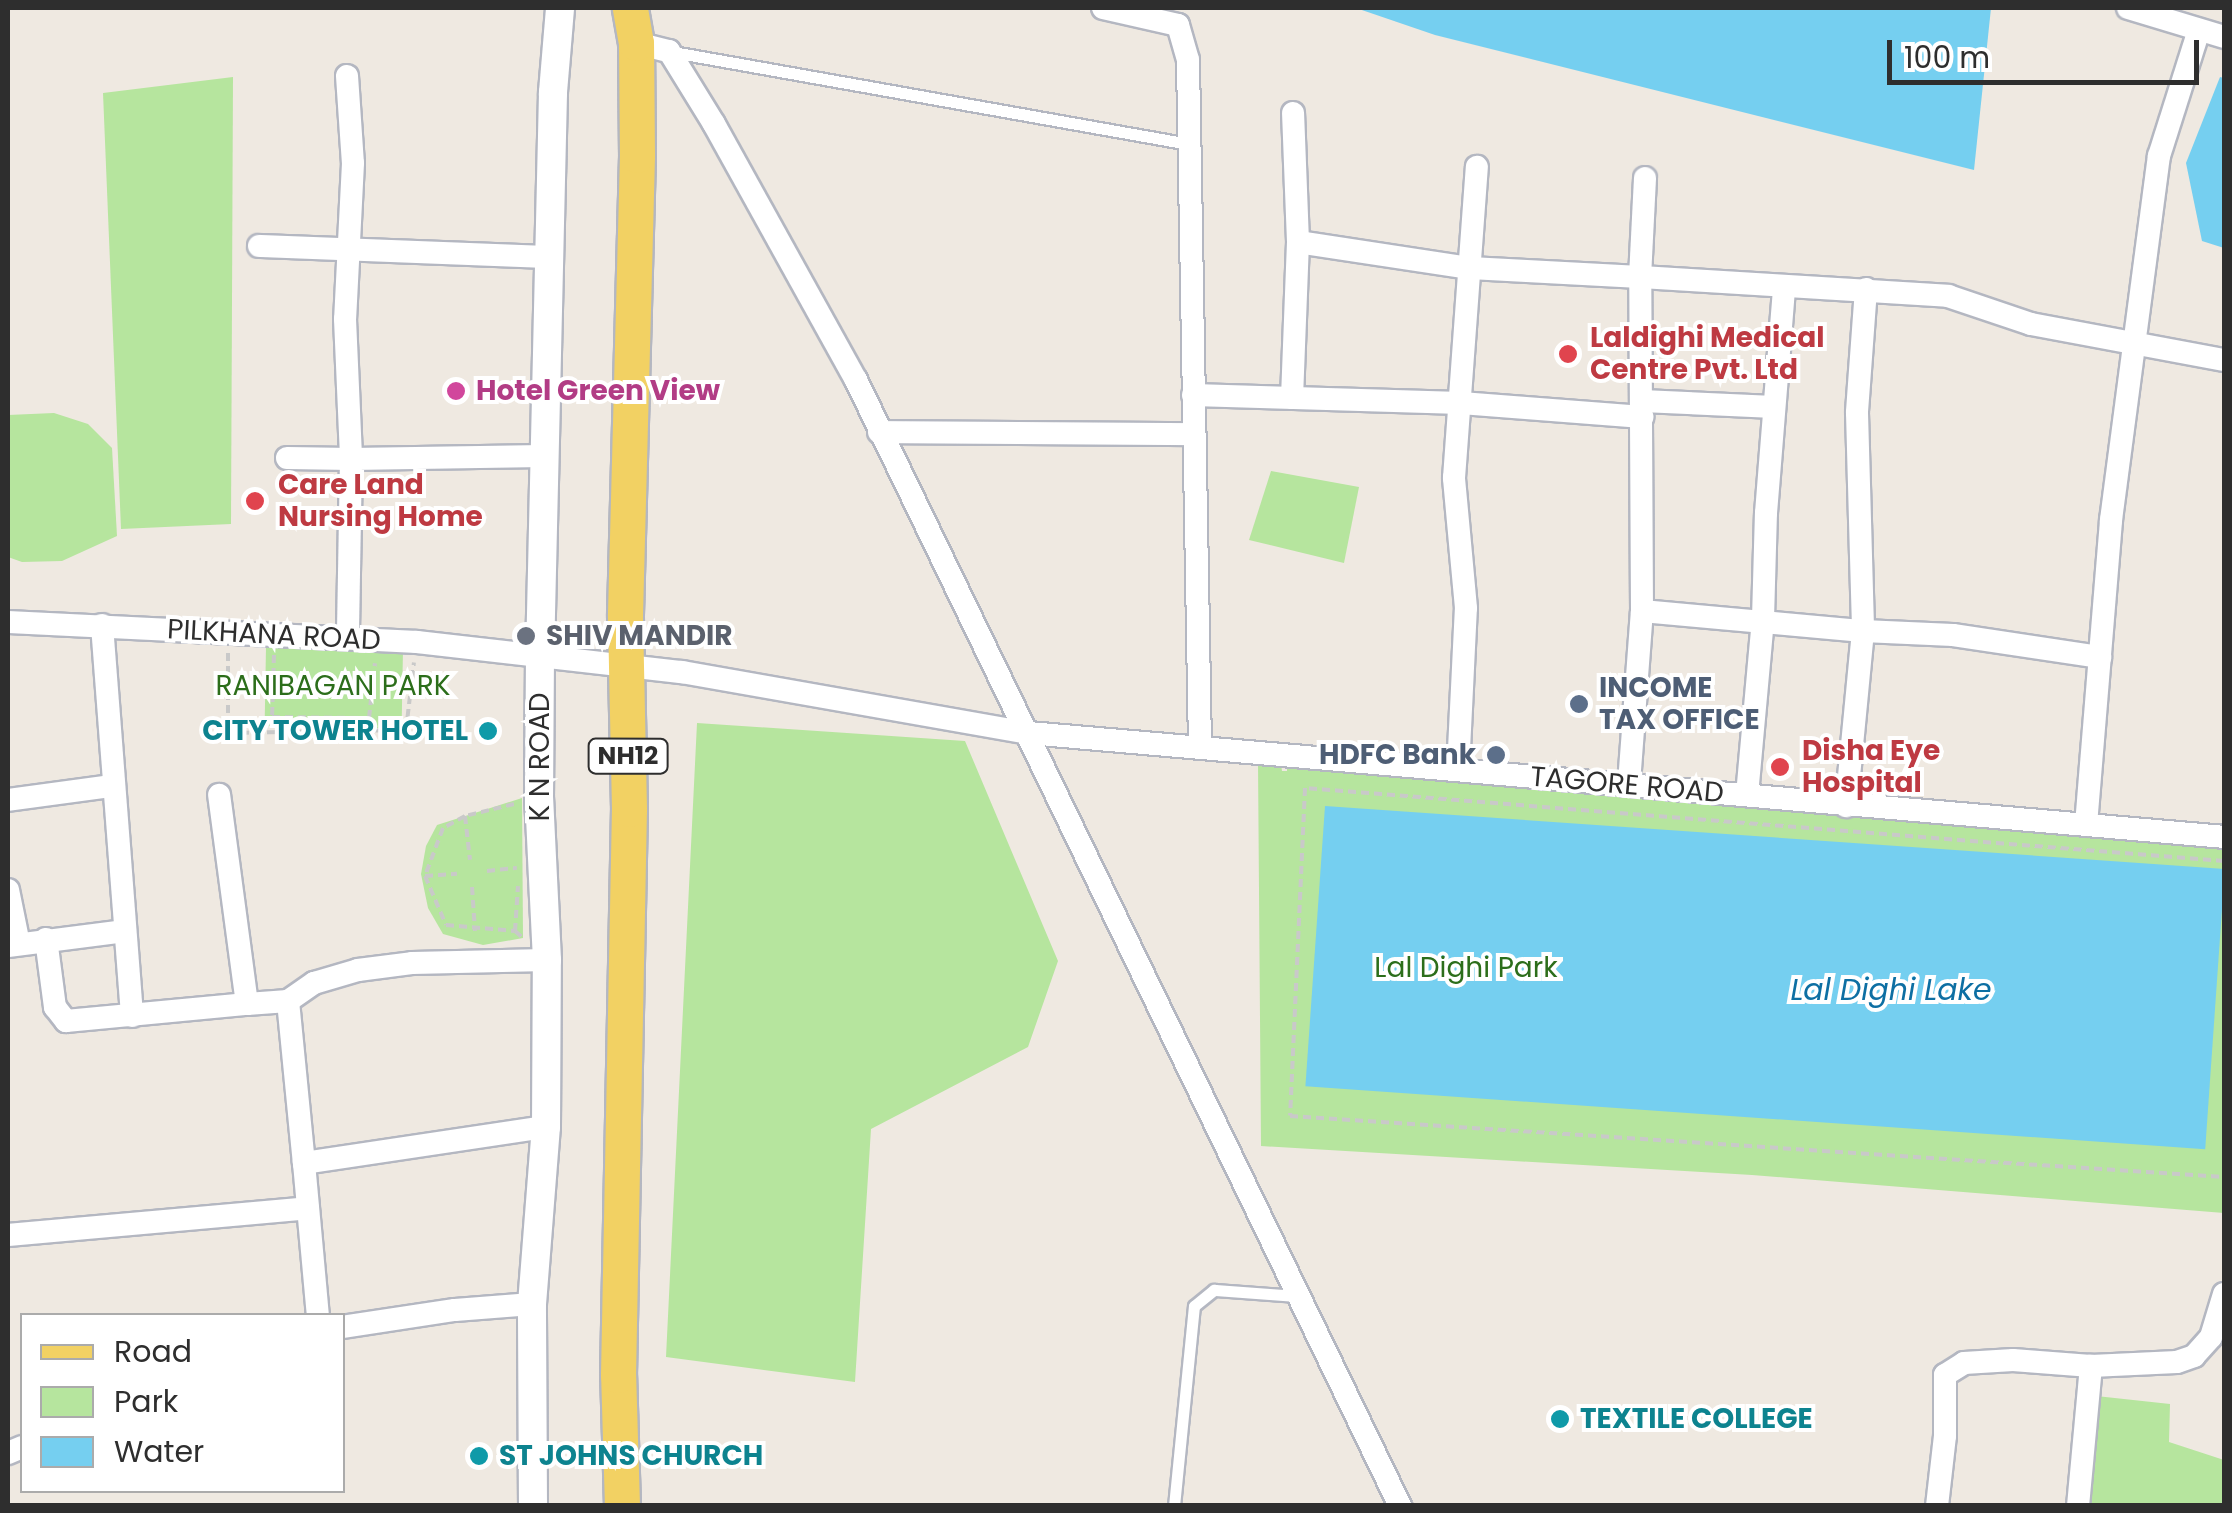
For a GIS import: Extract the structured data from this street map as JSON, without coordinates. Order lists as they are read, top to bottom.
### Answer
{
  "streets": {
    "main road": ["NH12"],
    "street": ["PILKHANA ROAD", "K N ROAD", "TAGORE ROAD"]
  },
  "crossings": [
    ["PILKHANA ROAD", "NH12"],
    ["PILKHANA ROAD", "K N ROAD"],
    ["PILKHANA ROAD", "TAGORE ROAD"],
    ["NH12", "TAGORE ROAD"]
  ],
  "water": ["Lal Dighi Lake"],
  "parks": ["RANIBAGAN PARK", "Lal Dighi Park"],
  "places": [
    "Laldighi Medical Centre Pvt. Ltd",
    "Hotel Green View",
    "Care Land Nursing Home",
    "SHIV MANDIR",
    "INCOME TAX OFFICE",
    "CITY TOWER HOTEL",
    "HDFC Bank",
    "Disha Eye Hospital",
    "TEXTILE COLLEGE",
    "ST JOHNS CHURCH"
  ],
  "legend": ["Road", "Park", "Water"],
  "scale_bar": "100 m"
}
